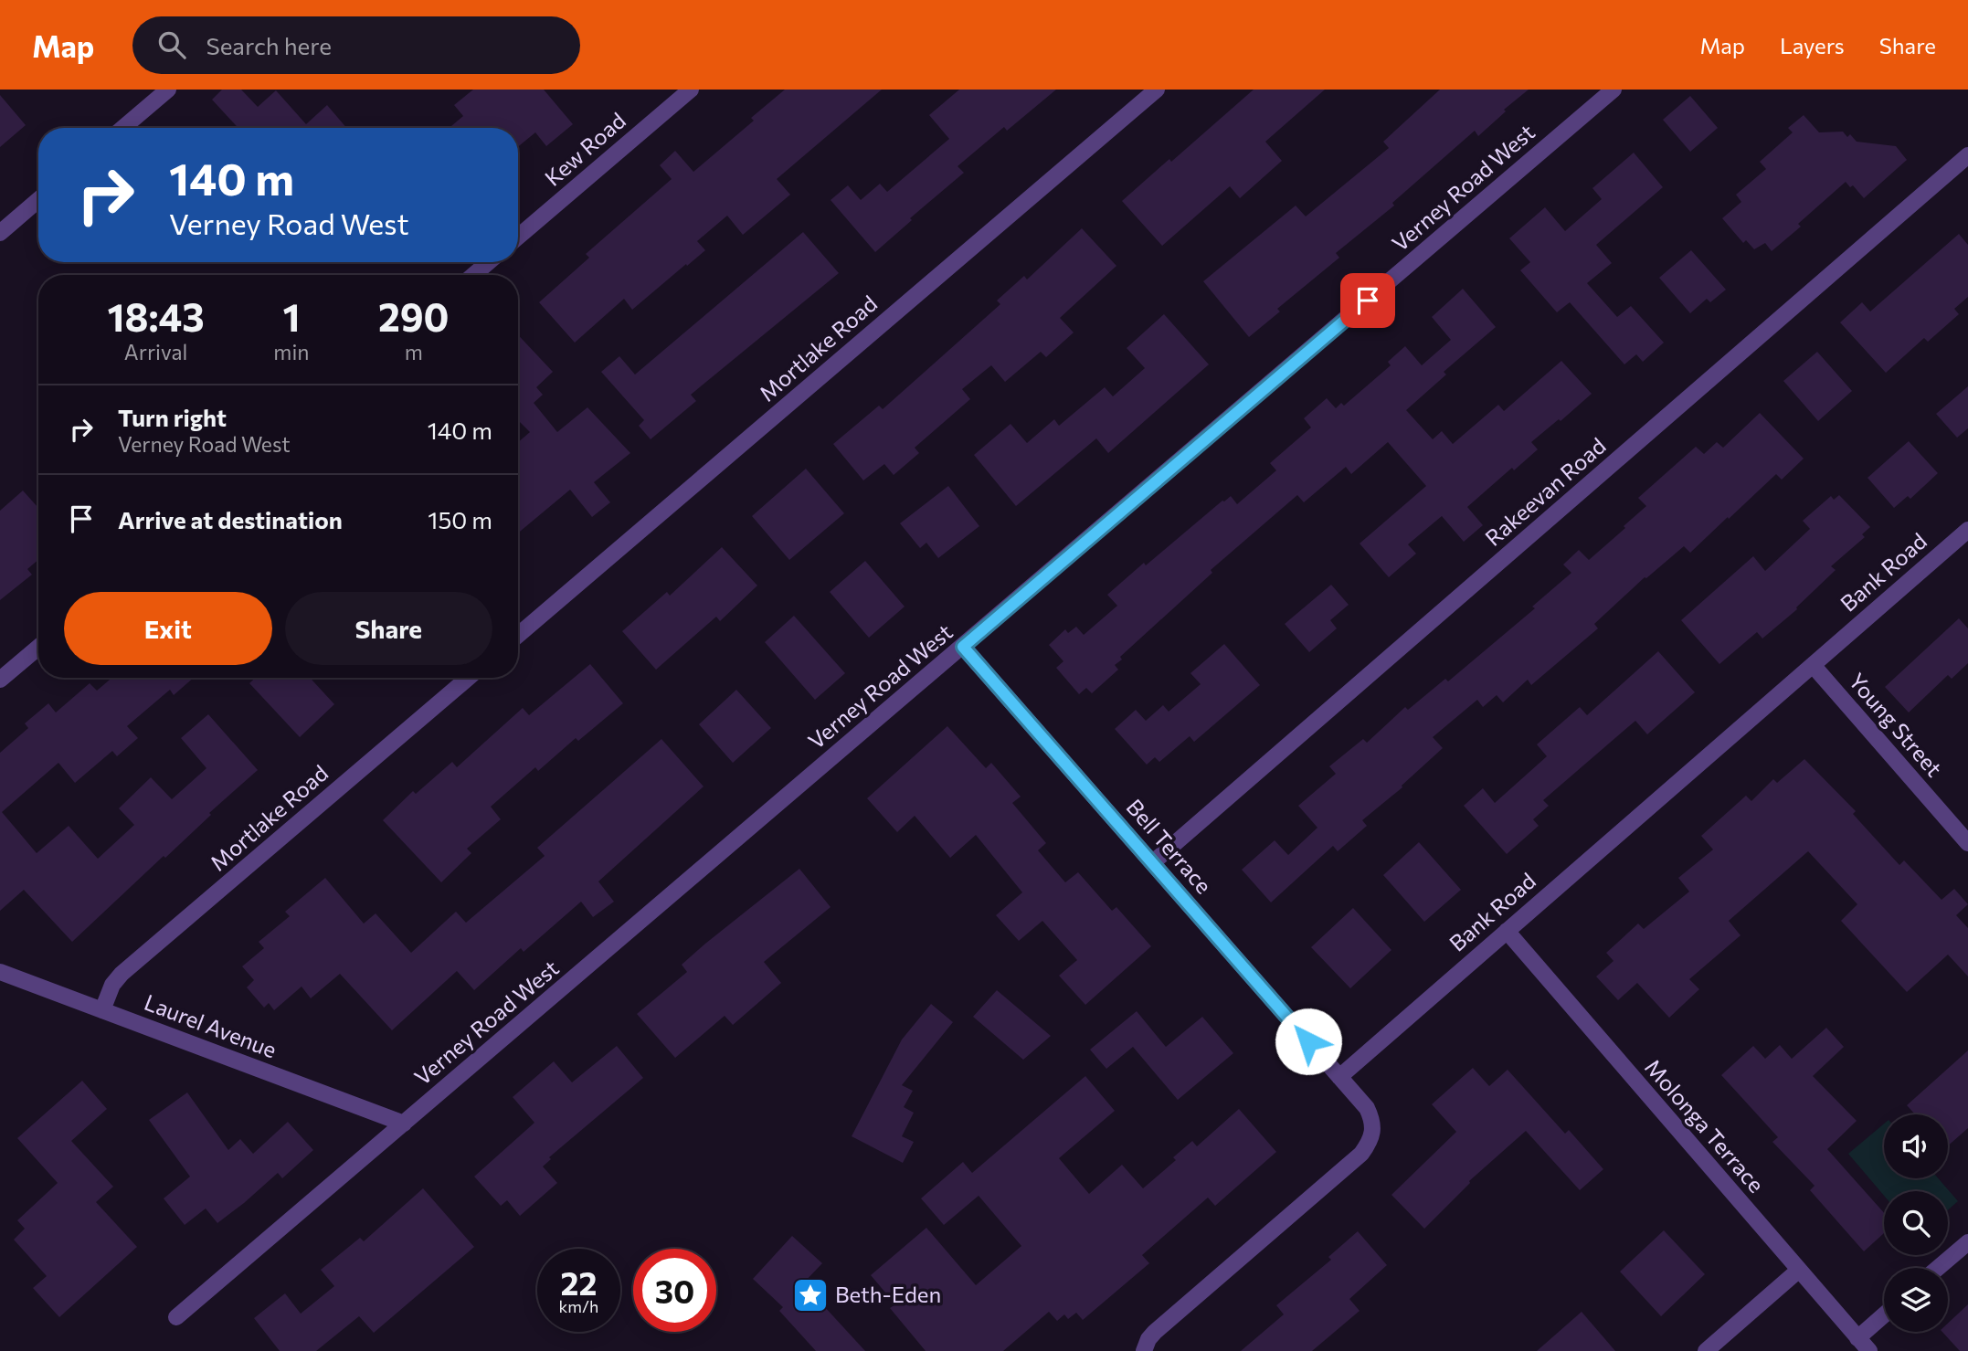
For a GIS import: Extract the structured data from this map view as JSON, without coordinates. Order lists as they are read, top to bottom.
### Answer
{
  "streets": {
    "street": [
      "Kew Road",
      "Verney Road West",
      "Mortlake Road",
      "Rakeevan Road",
      "Bank Road",
      "Young Street",
      "Bell Terrace",
      "Laurel Avenue",
      "Molonga Terrace"
    ]
  },
  "crossings": [
    ["Verney Road West", "Bell Terrace"],
    ["Verney Road West", "Laurel Avenue"],
    ["Mortlake Road", "Laurel Avenue"],
    ["Rakeevan Road", "Bell Terrace"],
    ["Bank Road", "Young Street"],
    ["Bank Road", "Bell Terrace"],
    ["Bank Road", "Molonga Terrace"]
  ],
  "places": {
    "place": ["Beth-Eden"]
  },
  "page": {
    "header": "Map",
    "search": "Search here",
    "nav": ["Map", "Layers", "Share"],
    "turn": ["140 m", "Verney Road West"],
    "eta": [
      "18:43",
      "Arrival",
      "1",
      "min",
      "290",
      "m"
    ],
    "list": [
      {
        "name": "Turn right",
        "note": "Verney Road West",
        "value": "140 m"
      },
      {
        "name": "Arrive at destination",
        "value": "150 m"
      }
    ],
    "buttons": ["Exit", "Share"],
    "speed": "22 km/h",
    "limit": "30"
  }
}
